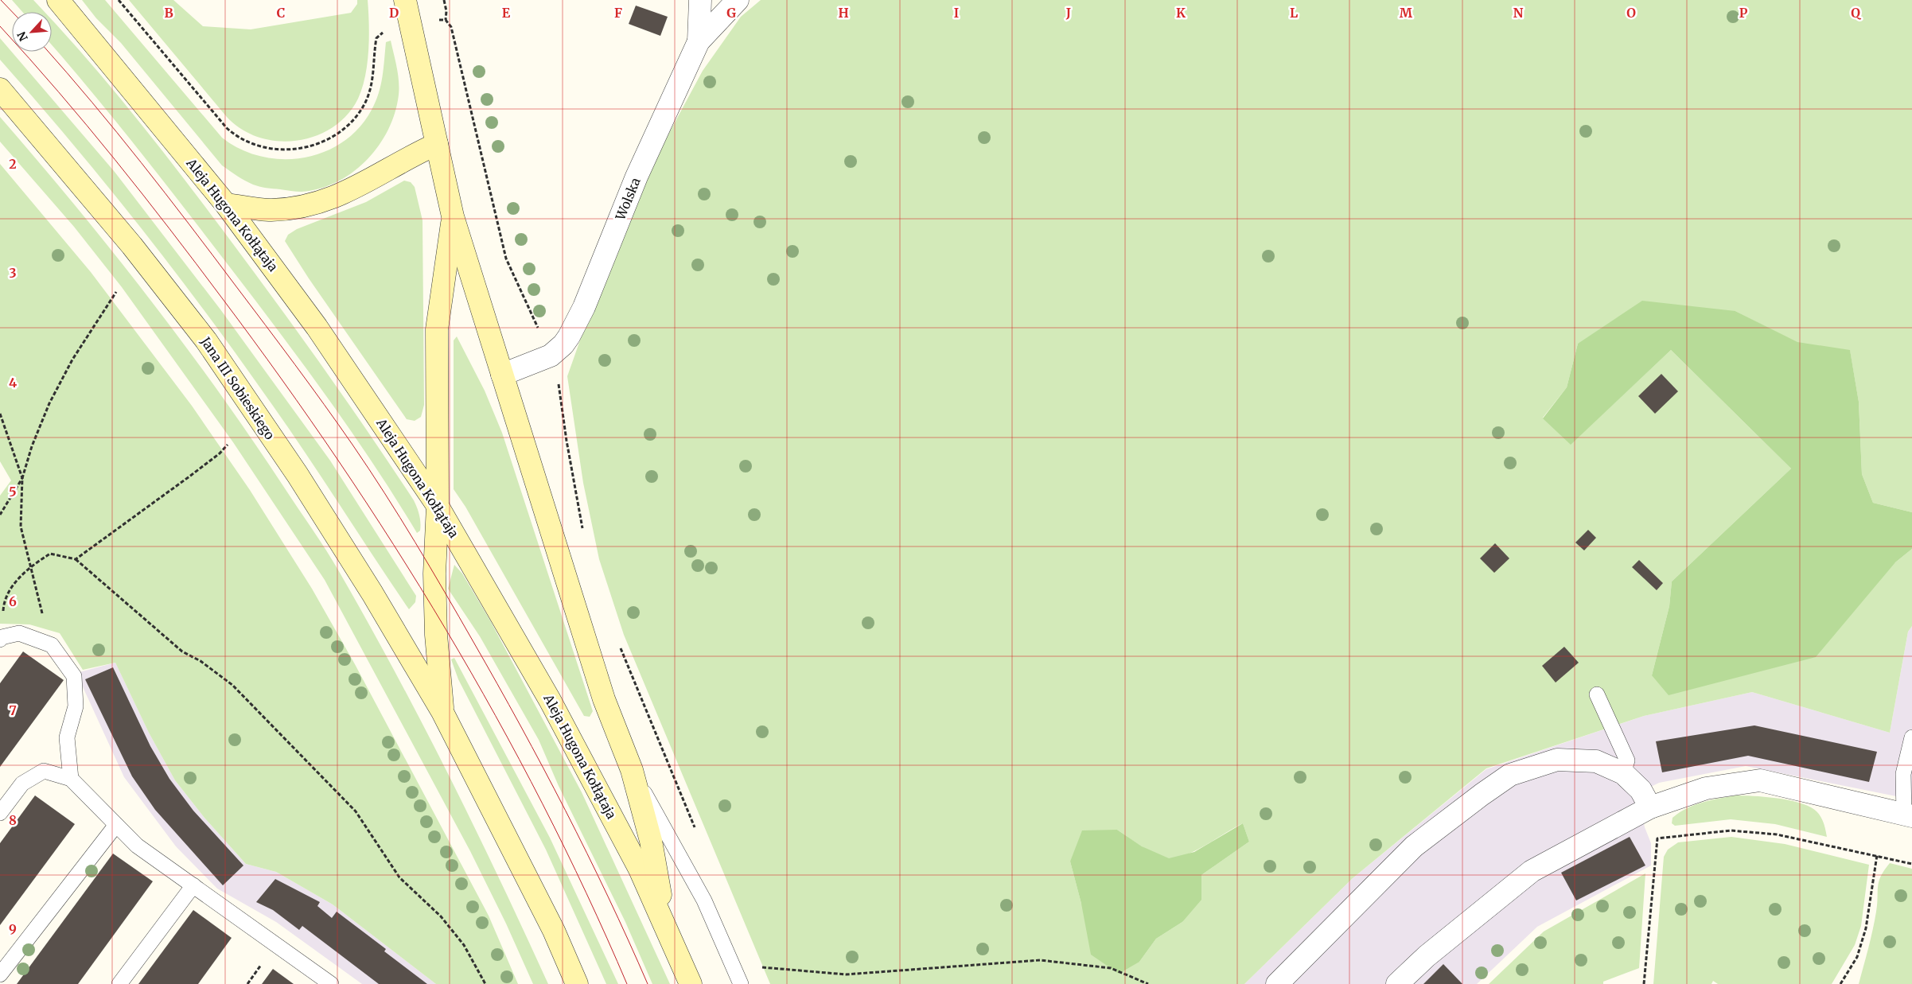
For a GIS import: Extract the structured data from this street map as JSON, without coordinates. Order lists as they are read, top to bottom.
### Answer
{
  "streets": {
    "main road": ["Aleja Hugona Kołłątaja", "Jana III Sobieskiego"],
    "street": ["Wolska"]
  },
  "north": "bottom left",
  "grid": {
    "columns": [
      "B",
      "C",
      "D",
      "E",
      "F",
      "G",
      "H",
      "I",
      "J",
      "K",
      "L",
      "M",
      "N",
      "O",
      "P",
      "Q"
    ],
    "rows": [
      "2",
      "3",
      "4",
      "5",
      "6",
      "7",
      "8",
      "9"
    ]
  }
}
